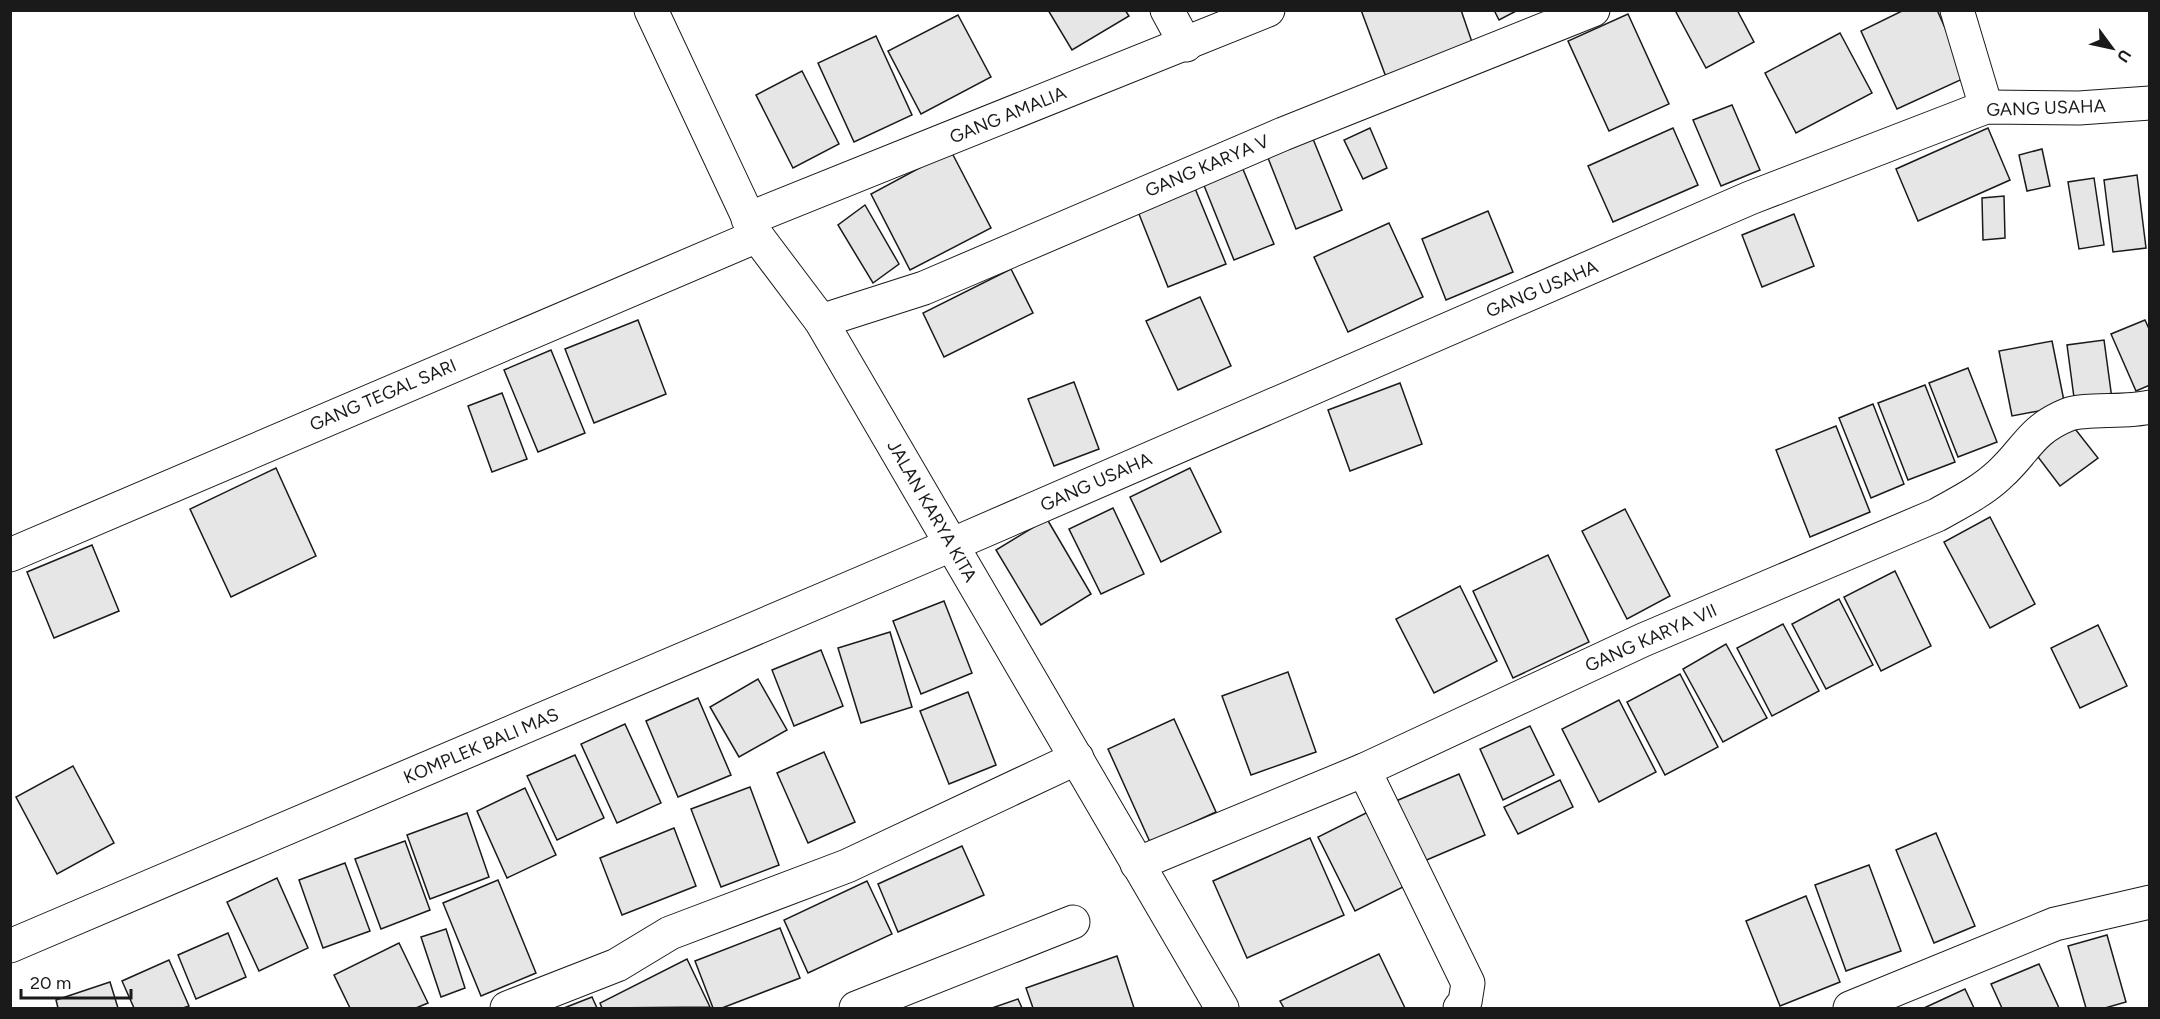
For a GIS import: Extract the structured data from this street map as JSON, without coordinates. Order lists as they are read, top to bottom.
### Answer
{
  "streets": {
    "street": [
      "GANG USAHA",
      "GANG AMALIA",
      "GANG KARYA V",
      "GANG TEGAL SARI",
      "JALAN KARYA KITA",
      "GANG KARYA VII",
      "KOMPLEK BALI MAS"
    ]
  },
  "crossings": [
    ["GANG USAHA", "JALAN KARYA KITA"],
    ["GANG USAHA", "KOMPLEK BALI MAS"],
    ["GANG AMALIA", "GANG TEGAL SARI"],
    ["GANG AMALIA", "JALAN KARYA KITA"],
    ["GANG KARYA V", "JALAN KARYA KITA"],
    ["GANG TEGAL SARI", "JALAN KARYA KITA"],
    ["JALAN KARYA KITA", "GANG KARYA VII"],
    ["JALAN KARYA KITA", "KOMPLEK BALI MAS"]
  ],
  "scale_bar": "20 m",
  "north": "bottom right"
}
